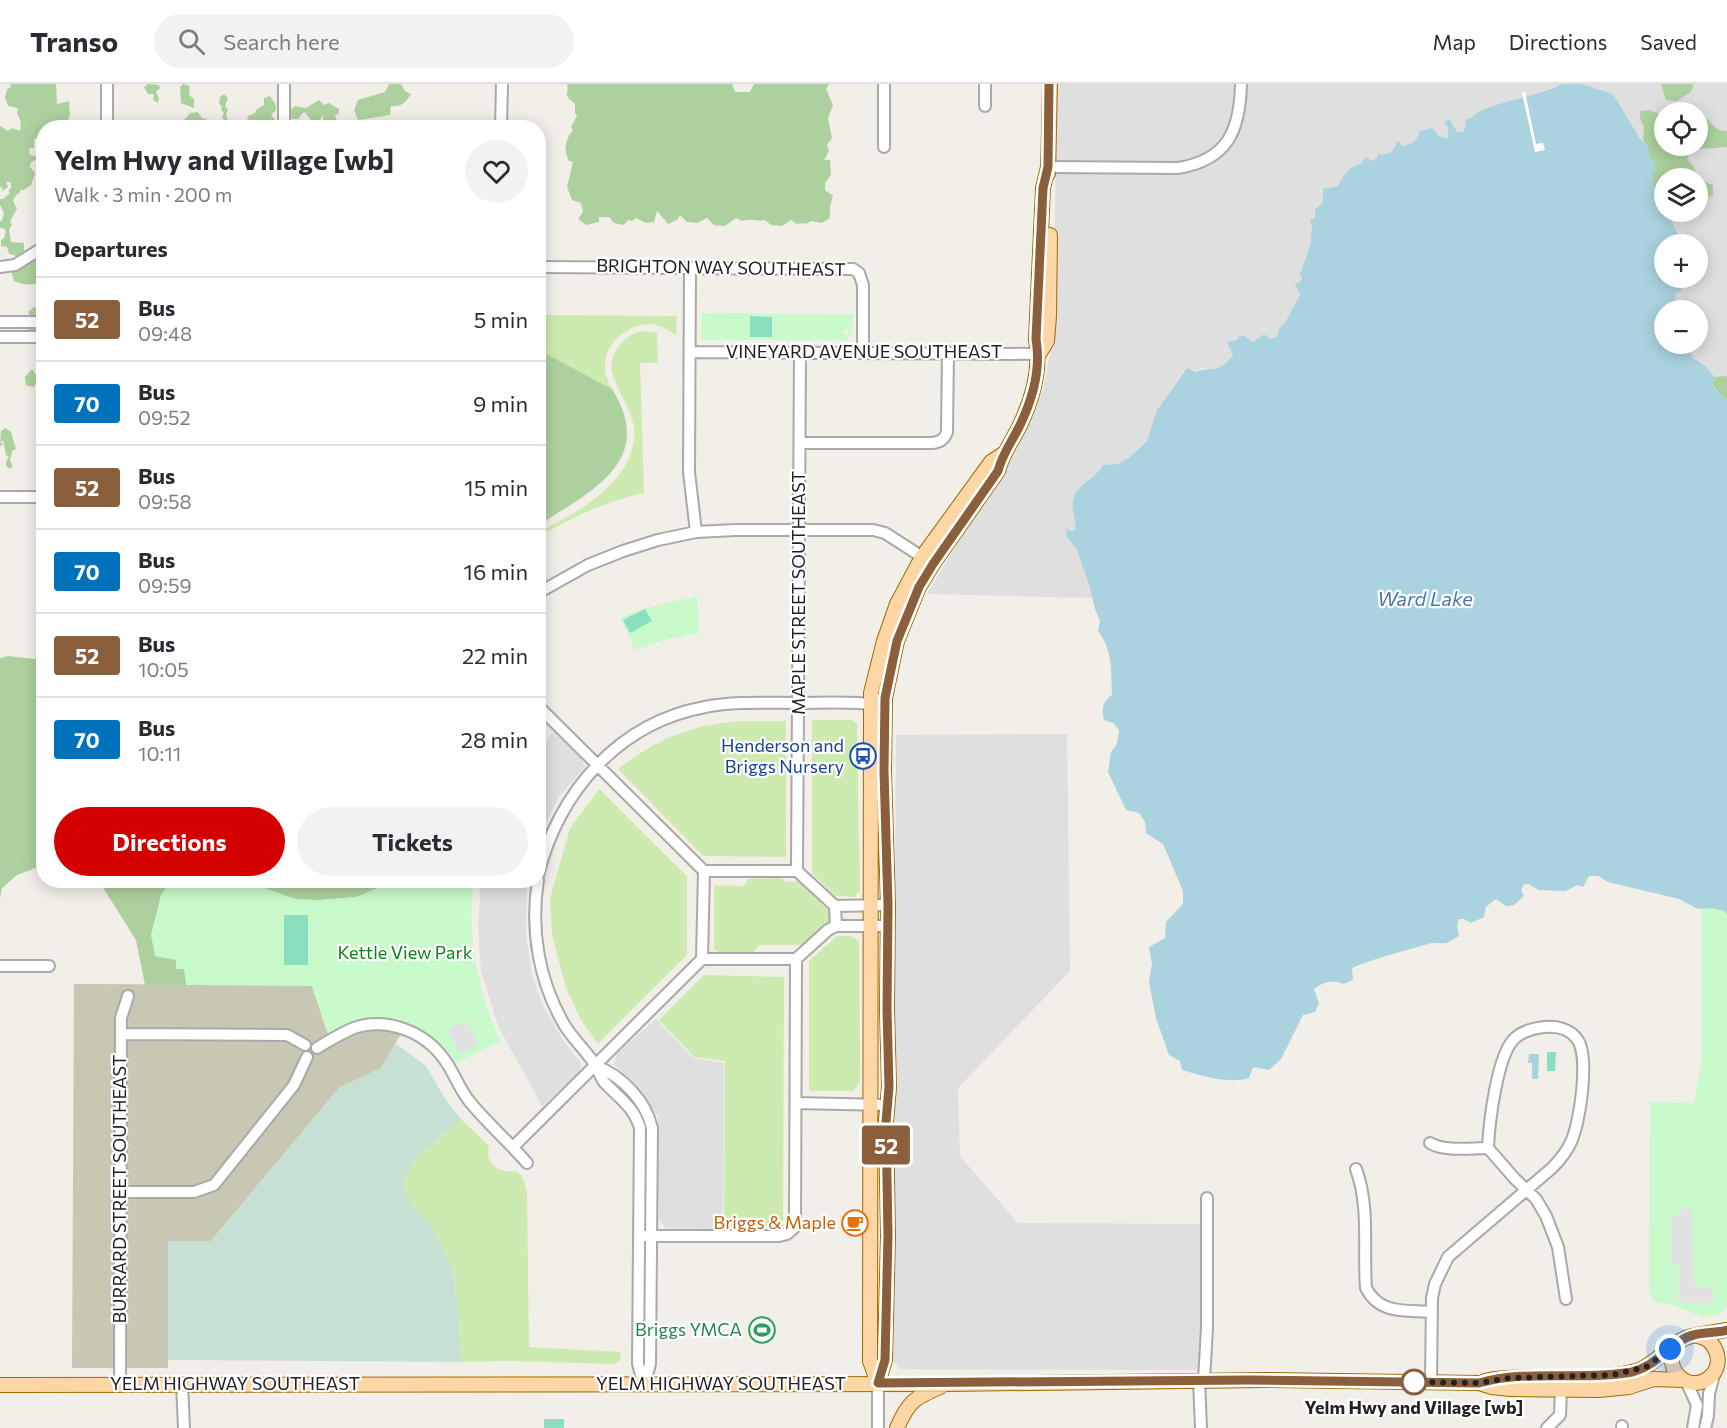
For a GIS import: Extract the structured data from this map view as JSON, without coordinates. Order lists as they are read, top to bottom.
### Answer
{
  "streets": {
    "main road": ["YELM HIGHWAY SOUTHEAST"],
    "street": [
      "BRIGHTON WAY SOUTHEAST",
      "VINEYARD AVENUE SOUTHEAST",
      "MAPLE STREET SOUTHEAST",
      "BURRARD STREET SOUTHEAST"
    ]
  },
  "crossings": [
    ["BRIGHTON WAY SOUTHEAST", "VINEYARD AVENUE SOUTHEAST"],
    ["VINEYARD AVENUE SOUTHEAST", "MAPLE STREET SOUTHEAST"],
    ["BURRARD STREET SOUTHEAST", "YELM HIGHWAY SOUTHEAST"]
  ],
  "water": ["Ward Lake"],
  "parks": ["Kettle View Park"],
  "places": {
    "bus stop": ["Henderson and Briggs Nursery"],
    "cafe": ["Briggs & Maple"],
    "sports": ["Briggs YMCA"],
    "other": ["Yelm Hwy and Village [wb]"]
  },
  "lines": ["bus line 52"],
  "page": {
    "header": "Transo",
    "search": "Search here",
    "nav": ["Map", "Directions", "Saved"],
    "on_map": "52",
    "map_buttons": ["+", "−"],
    "heading": [
      ["Yelm Hwy and Village [wb]", "Walk · 3 min · 200 m"],
      "Departures"
    ],
    "list": [
      {
        "mark": "52",
        "name": "Bus",
        "note": "09:48",
        "value": "5 min"
      },
      {
        "mark": "70",
        "name": "Bus",
        "note": "09:52",
        "value": "9 min"
      },
      {
        "mark": "52",
        "name": "Bus",
        "note": "09:58",
        "value": "15 min"
      },
      {
        "mark": "70",
        "name": "Bus",
        "note": "09:59",
        "value": "16 min"
      },
      {
        "mark": "52",
        "name": "Bus",
        "note": "10:05",
        "value": "22 min"
      },
      {
        "mark": "70",
        "name": "Bus",
        "note": "10:11",
        "value": "28 min"
      }
    ],
    "buttons": ["Directions", "Tickets"]
  }
}
